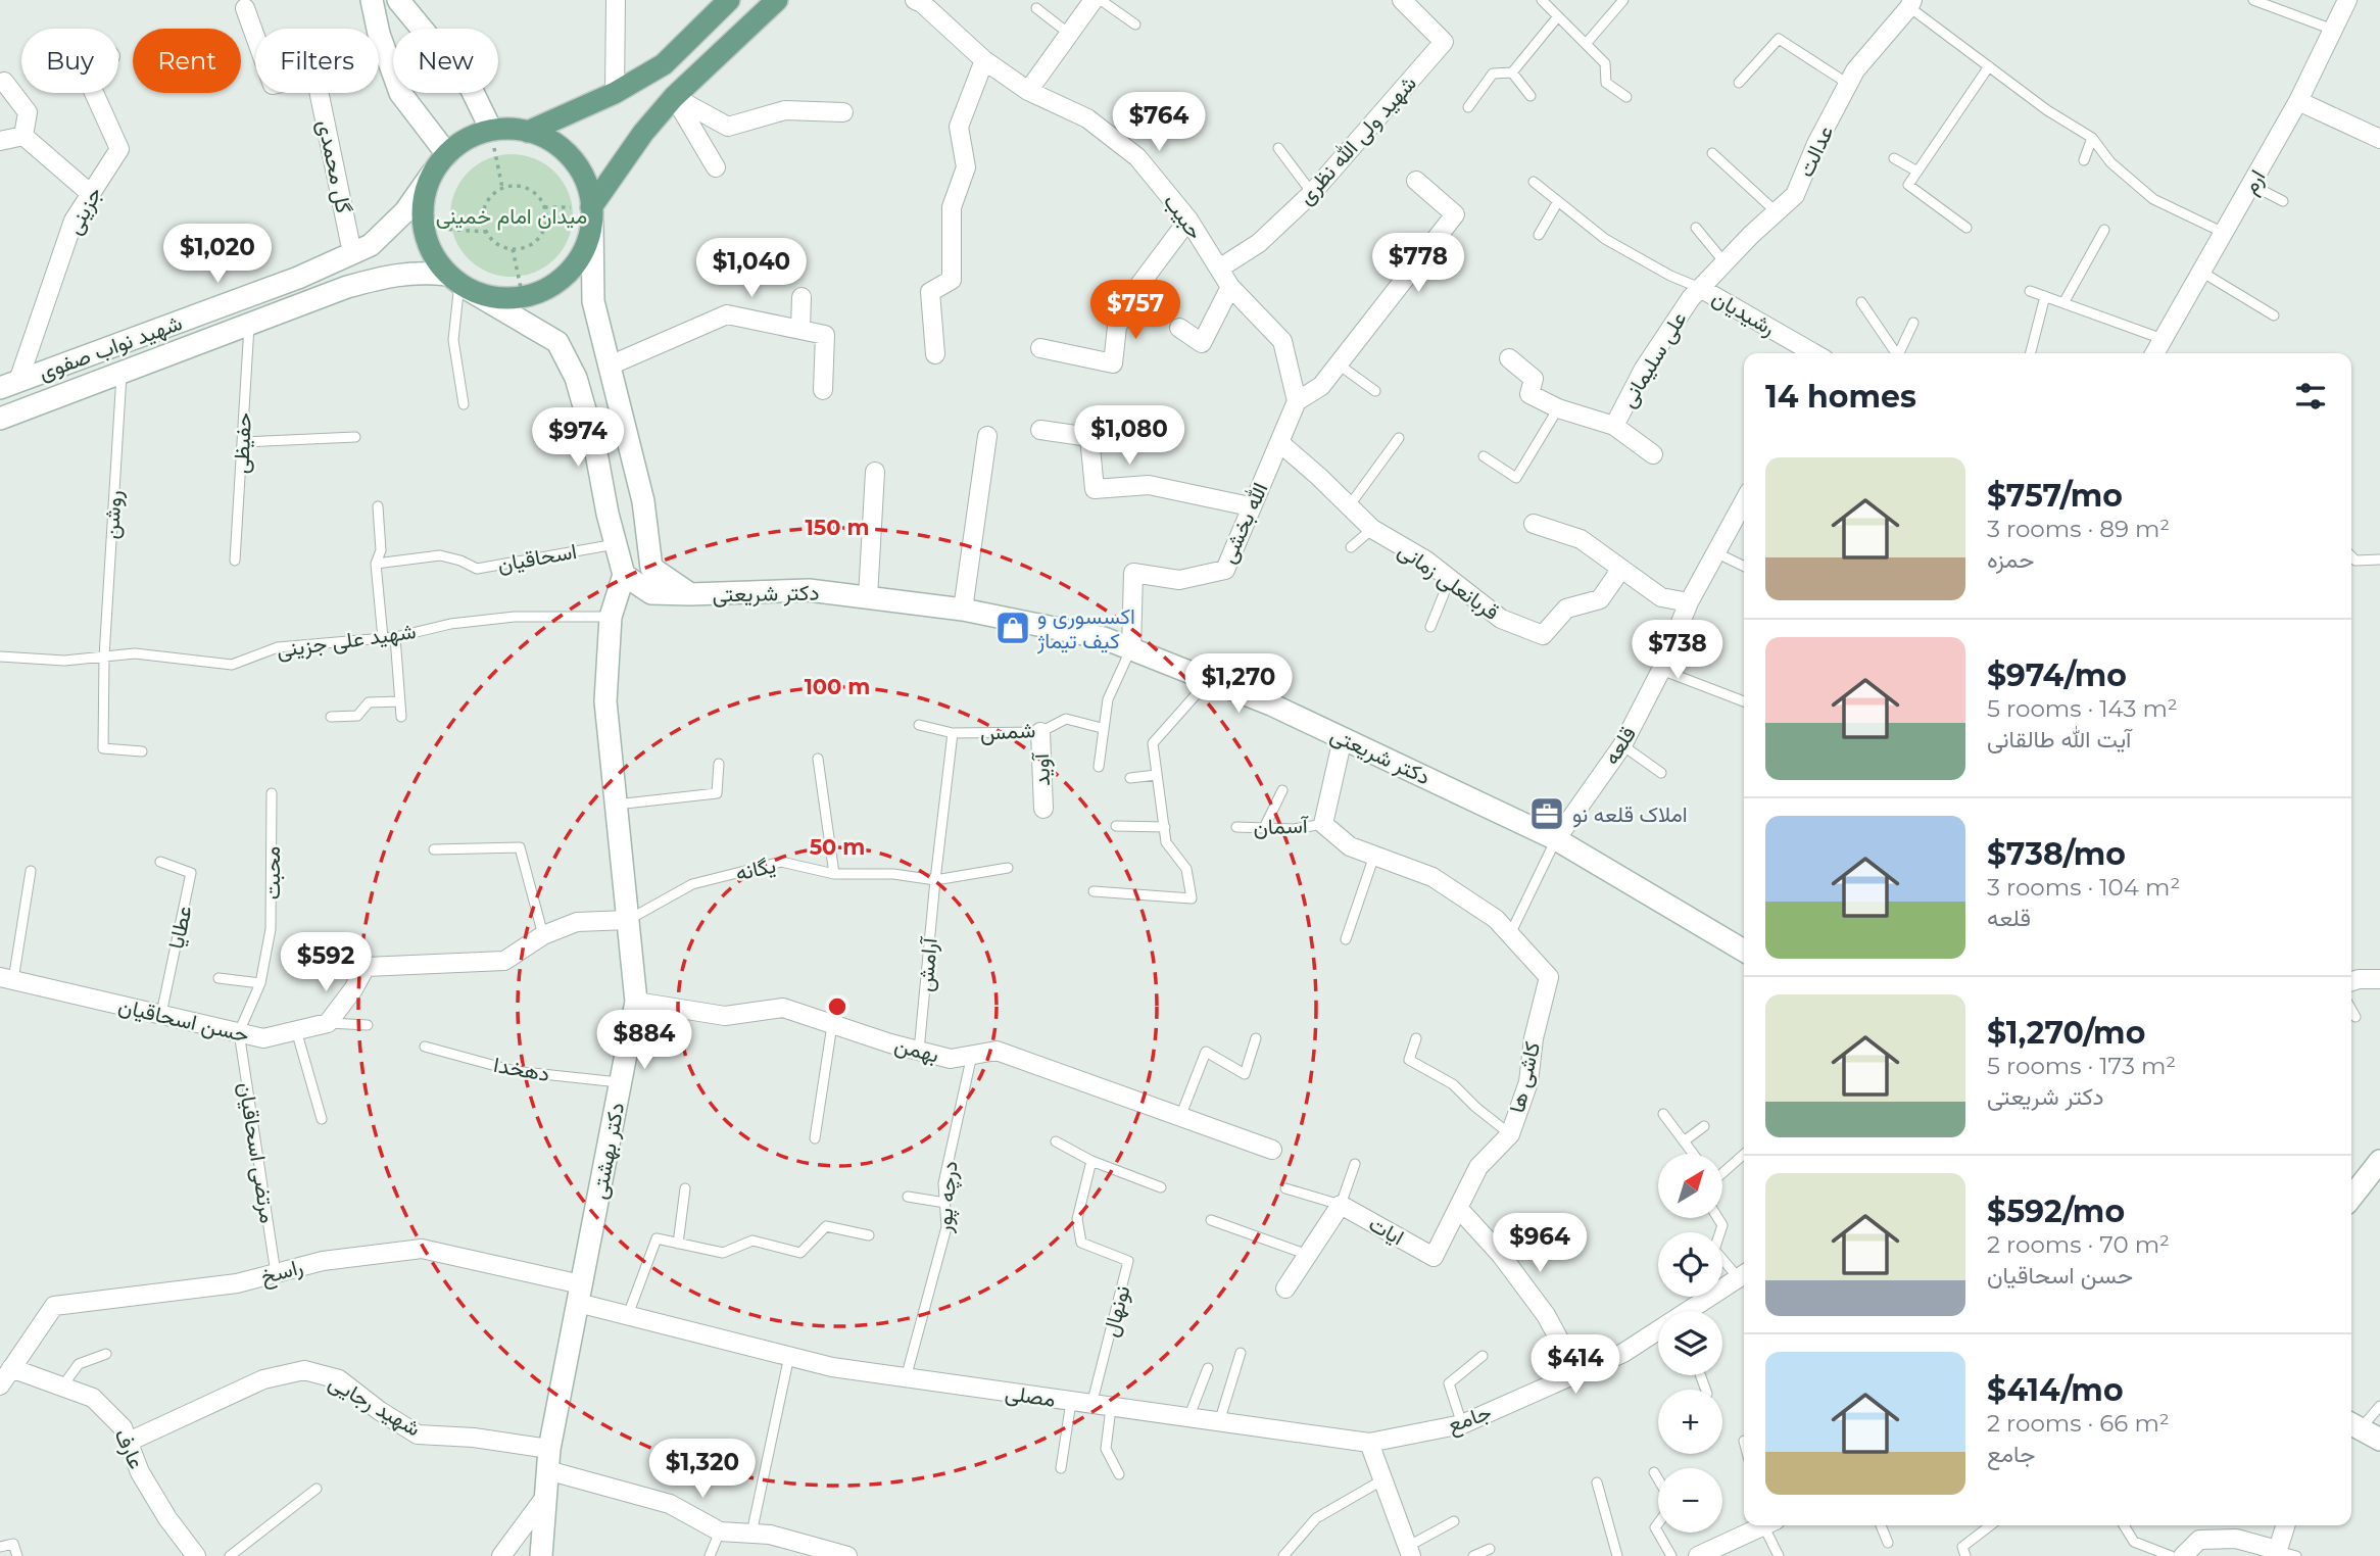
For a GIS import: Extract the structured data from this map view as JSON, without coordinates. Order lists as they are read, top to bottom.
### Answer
{
  "streets": {
    "main road": ["شهید نواب صفوی", "دکتر شریعتی", "دکتر بهشتی"],
    "street": [
      "شهید ولی الله نظری",
      "عدالت",
      "گل محمدی",
      "ارم",
      "جزینی",
      "حبیب",
      "رشیدیان",
      "علی سلیمانی",
      "الله بخشی",
      "قربانعلی زمانی",
      "قلعه",
      "آوید",
      "آسمان",
      "حسن اسحاقیان",
      "بهمن",
      "کاشی ها",
      "ایات",
      "راسخ",
      "مصلی",
      "شهید رجایی",
      "جامع",
      "عارف"
    ],
    "lane": [
      "حفیظی",
      "روشن",
      "اسحاقیان",
      "شهید علی جزینی",
      "شمس",
      "یگانه",
      "محبت",
      "عطایا",
      "آرامش",
      "دهخدا",
      "مرتضی اسحاقیان",
      "درچه پور",
      "نونهال"
    ]
  },
  "crossings": [
    ["شهید ولی الله نظری", "حبیب"],
    ["عدالت", "رشیدیان"],
    ["عدالت", "علی سلیمانی"],
    ["گل محمدی", "شهید نواب صفوی"],
    ["جزینی", "شهید نواب صفوی"],
    ["حبیب", "الله بخشی"],
    ["رشیدیان", "علی سلیمانی"],
    ["شهید نواب صفوی", "حفیظی"],
    ["شهید نواب صفوی", "روشن"],
    ["روشن", "شهید علی جزینی"],
    ["الله بخشی", "قربانعلی زمانی"],
    ["الله بخشی", "دکتر شریعتی"],
    ["دکتر شریعتی", "قلعه"],
    ["دکتر شریعتی", "آسمان"],
    ["دکتر شریعتی", "دکتر بهشتی"],
    ["شهید علی جزینی", "دکتر بهشتی"],
    ["شمس", "آوید"],
    ["شمس", "یگانه"],
    ["شمس", "آرامش"],
    ["آسمان", "کاشی ها"],
    ["یگانه", "آرامش"],
    ["یگانه", "دکتر بهشتی"],
    ["محبت", "حسن اسحاقیان"],
    ["محبت", "مرتضی اسحاقیان"],
    ["عطایا", "حسن اسحاقیان"],
    ["آرامش", "بهمن"],
    ["حسن اسحاقیان", "مرتضی اسحاقیان"],
    ["بهمن", "دکتر بهشتی"],
    ["بهمن", "درچه پور"],
    ["دهخدا", "دکتر بهشتی"],
    ["کاشی ها", "ایات"],
    ["دکتر بهشتی", "راسخ"],
    ["دکتر بهشتی", "مصلی"],
    ["دکتر بهشتی", "شهید رجایی"],
    ["مرتضی اسحاقیان", "راسخ"],
    ["درچه پور", "مصلی"],
    ["راسخ", "مصلی"],
    ["راسخ", "عارف"],
    ["نونهال", "مصلی"],
    ["مصلی", "جامع"],
    ["شهید رجایی", "عارف"]
  ],
  "parks": ["میدان امام خمینی"],
  "places": {
    "shop": ["اکسسوری و کیف تیماژ"],
    "office": ["املاک قلعه نو"]
  },
  "north": "top right",
  "page": {
    "chip": [
      "Buy",
      "Rent",
      "Filters",
      "New"
    ],
    "price": [
      "$764",
      "$1,020",
      "$778",
      "$1,040",
      "$757",
      "$1,080",
      "$974",
      "$738",
      "$1,270",
      "$592",
      "$884",
      "$964",
      "$414",
      "$1,320"
    ],
    "heading": "14 homes",
    "list": [
      {
        "name": "$757/mo",
        "note": "3 rooms · 89 m² · حمزه"
      },
      {
        "name": "$974/mo",
        "note": "5 rooms · 143 m² · آیت الله طالقانی"
      },
      {
        "name": "$738/mo",
        "note": "3 rooms · 104 m² · قلعه"
      },
      {
        "name": "$1,270/mo",
        "note": "5 rooms · 173 m² · دکتر شریعتی"
      },
      {
        "name": "$592/mo",
        "note": "2 rooms · 70 m² · حسن اسحاقیان"
      },
      {
        "name": "$414/mo",
        "note": "2 rooms · 66 m² · جامع"
      }
    ],
    "map_buttons": ["+", "−"]
  },
  "rings": ["150 m", "100 m", "50 m"]
}
